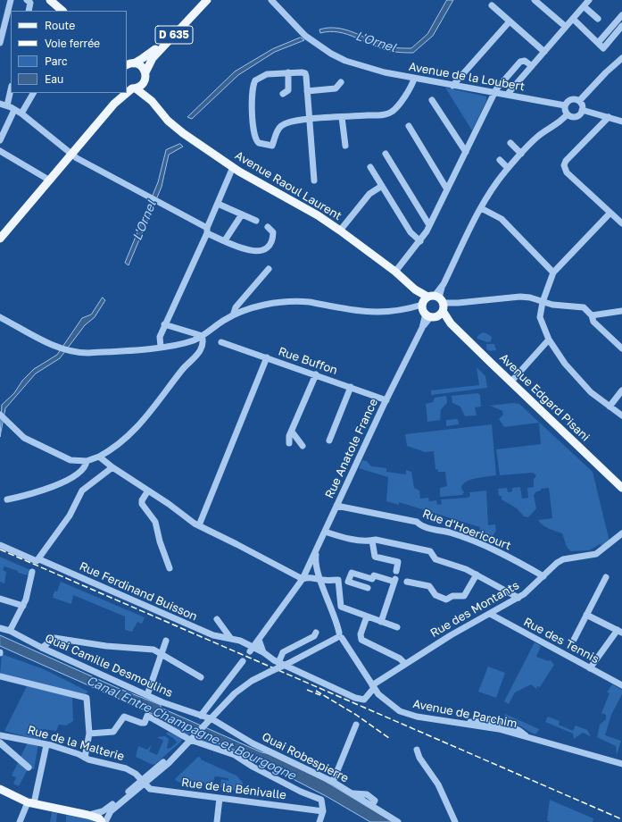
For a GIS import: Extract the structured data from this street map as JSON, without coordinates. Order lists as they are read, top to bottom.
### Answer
{
  "streets": {
    "main road": ["D 635", "Avenue Raoul Laurent", "Avenue Edgard Pisani"],
    "street": [
      "Avenue de la Loubert",
      "Rue Buffon",
      "Rue Anatole France",
      "Rue d'Hoericourt",
      "Rue Ferdinand Buisson",
      "Rue des Montants",
      "Rue des Tennis",
      "Quai Camille Desmoulins",
      "Avenue de Parchim",
      "Rue de la Malterie",
      "Quai Robespierre",
      "Rue de la Bénivalle"
    ]
  },
  "crossings": [
    ["Avenue de la Loubert", "Rue Anatole France"],
    ["Avenue Raoul Laurent", "Avenue Edgard Pisani"],
    ["Avenue Raoul Laurent", "Rue Anatole France"],
    ["Rue Buffon", "Rue Anatole France"],
    ["Avenue Edgard Pisani", "Rue Anatole France"],
    ["Rue Anatole France", "Rue d'Hoericourt"],
    ["Rue Anatole France", "Rue Ferdinand Buisson"],
    ["Rue Anatole France", "Rue des Montants"],
    ["Rue Anatole France", "Avenue de Parchim"],
    ["Rue d'Hoericourt", "Rue des Montants"],
    ["Rue Ferdinand Buisson", "Rue des Montants"],
    ["Rue des Montants", "Rue des Tennis"],
    ["Rue des Montants", "Avenue de Parchim"],
    ["Quai Camille Desmoulins", "Quai Robespierre"],
    ["Rue de la Malterie", "Rue de la Bénivalle"]
  ],
  "water": ["L'Ornel", "Canal Entre Champagne et Bourgogne"],
  "legend": [
    "Route",
    "Voie ferrée",
    "Parc",
    "Eau"
  ]
}
